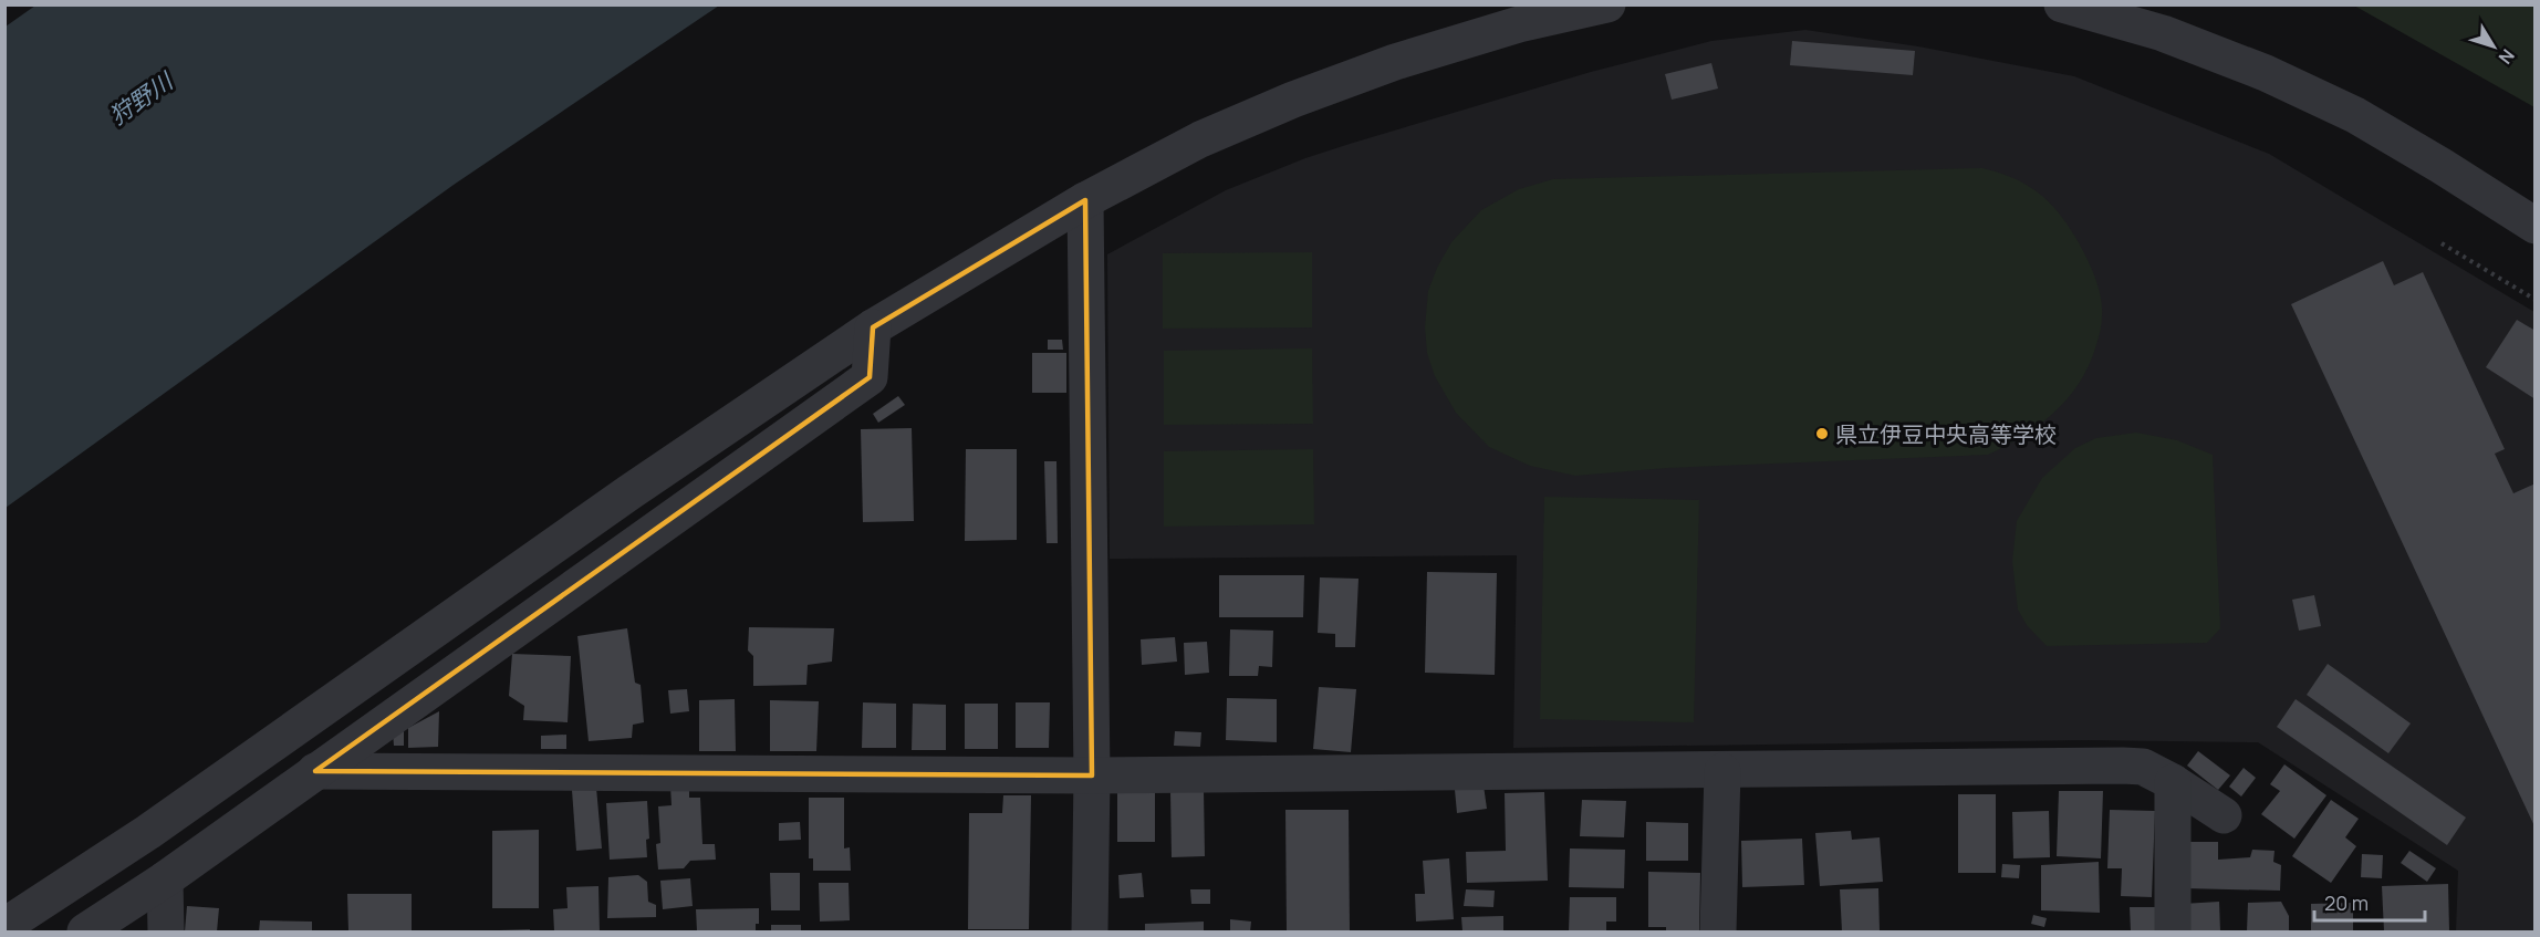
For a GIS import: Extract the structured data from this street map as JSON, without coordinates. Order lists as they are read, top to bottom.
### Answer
{
  "water": ["狩野川"],
  "places": ["県立伊豆中央高等学校"],
  "scale_bar": "20 m",
  "north": "bottom right"
}
